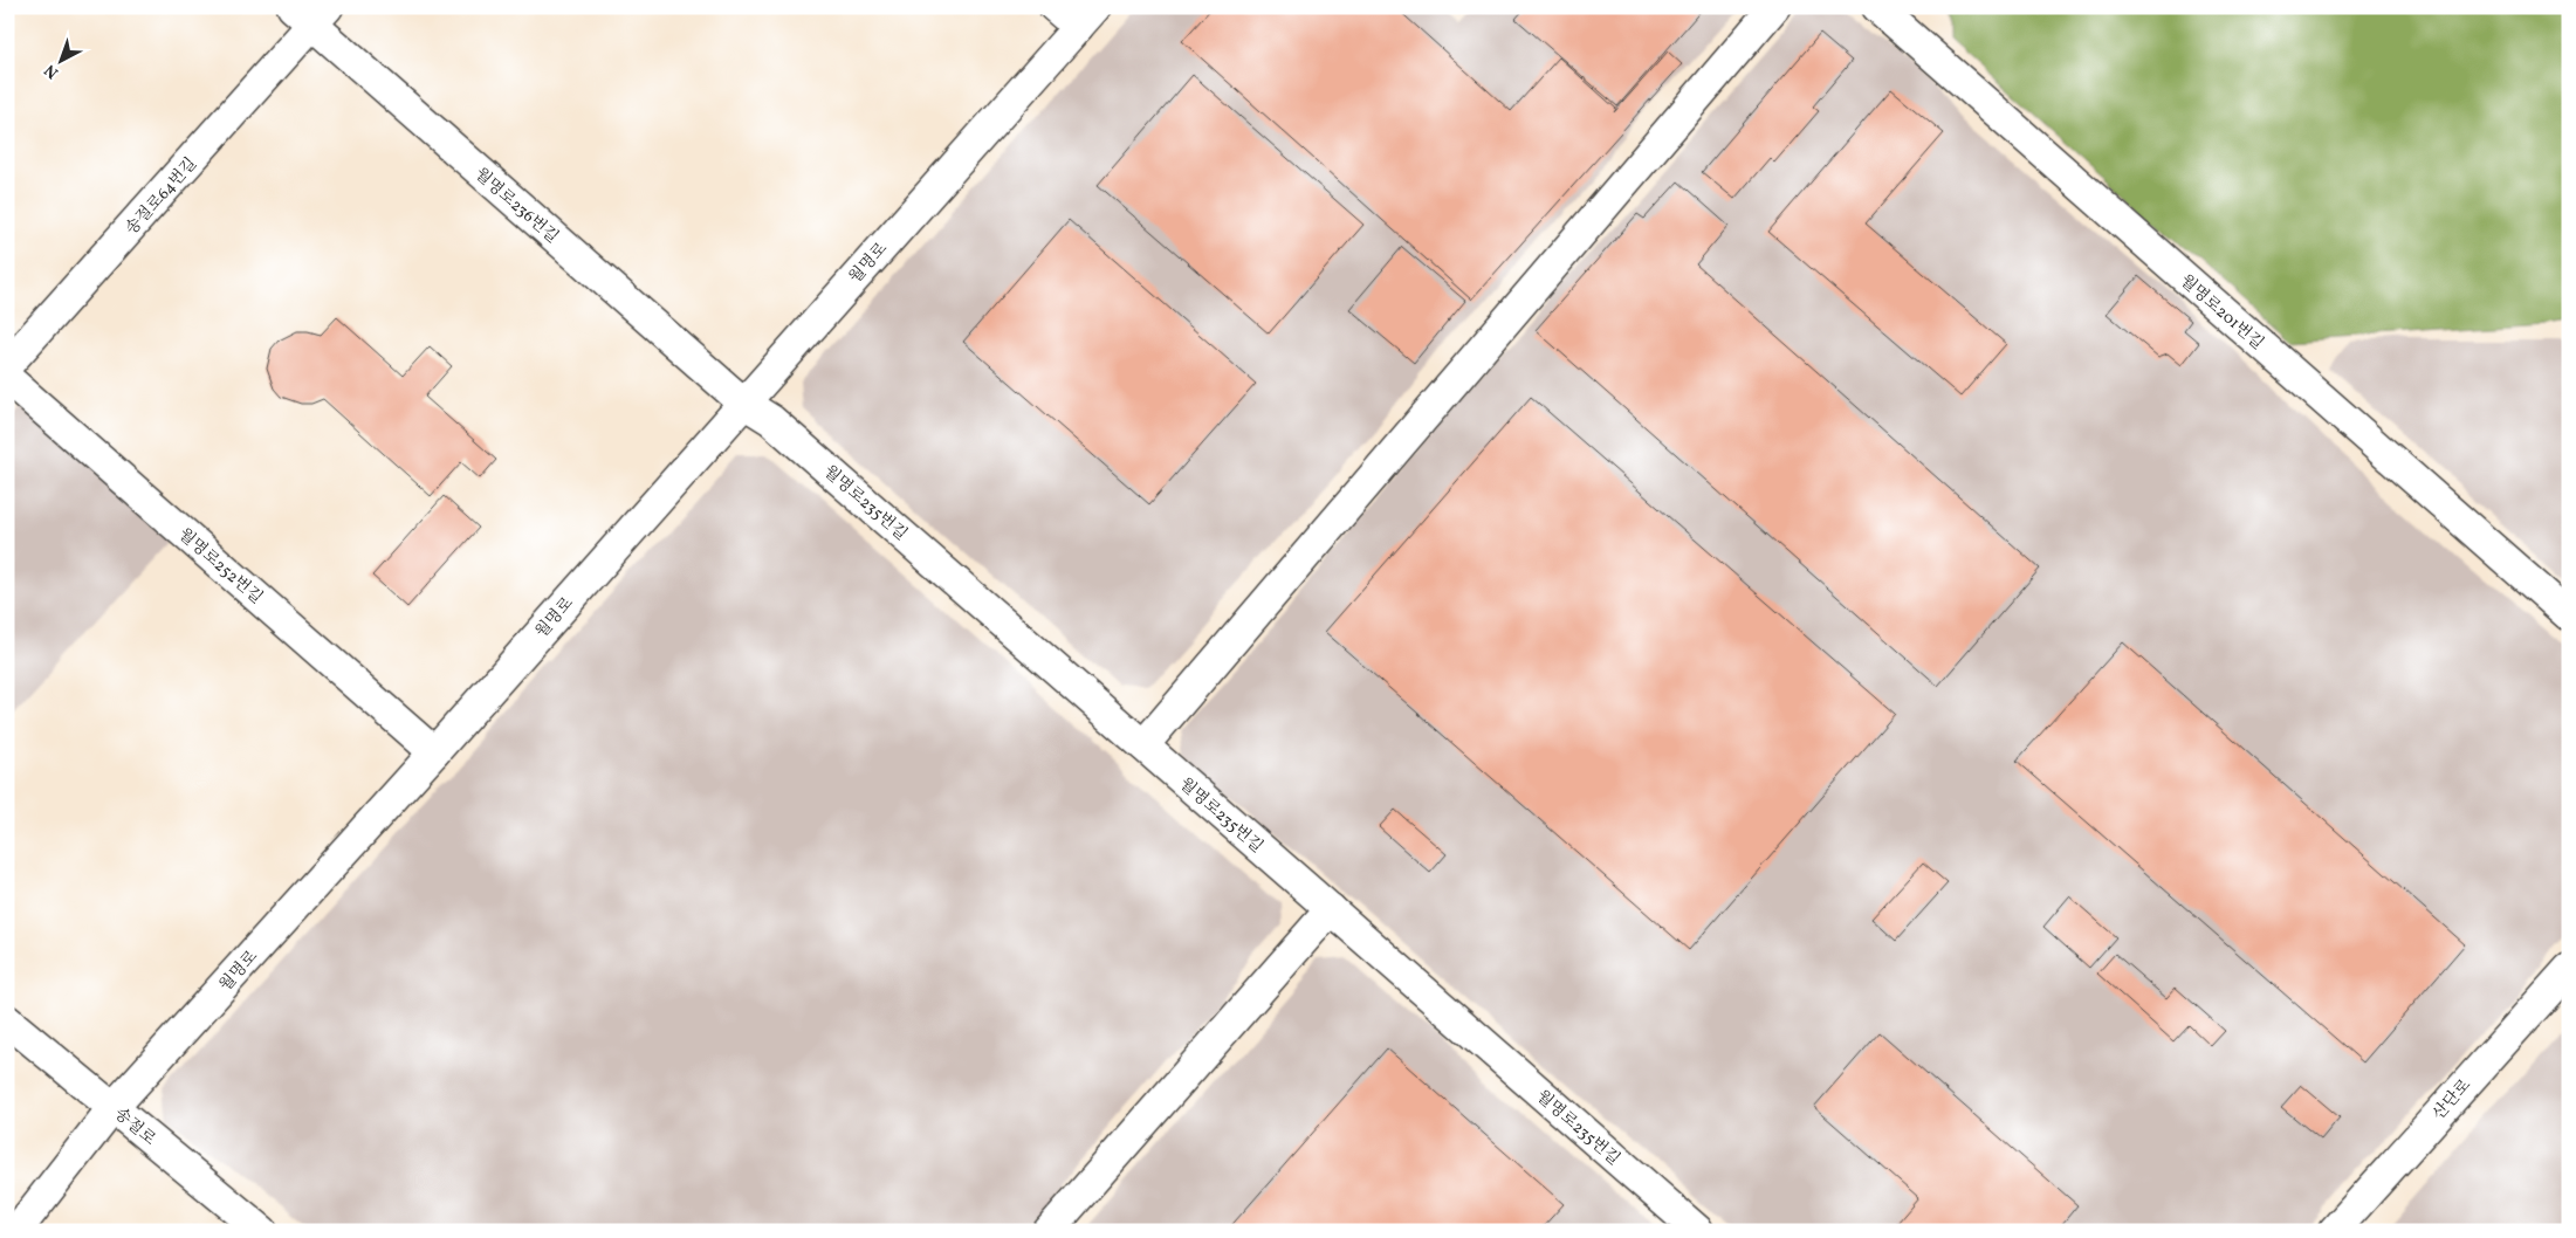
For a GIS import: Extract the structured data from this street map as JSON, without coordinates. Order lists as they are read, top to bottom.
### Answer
{
  "streets": {
    "street": [
      "송절로64번길",
      "월명로236번길",
      "월명로",
      "월명로201번길",
      "월명로235번길",
      "월명로252번길",
      "산단로",
      "송절로"
    ]
  },
  "crossings": [
    ["송절로64번길", "월명로236번길"],
    ["월명로236번길", "월명로"],
    ["월명로236번길", "월명로235번길"],
    ["월명로", "월명로235번길"],
    ["월명로", "월명로252번길"],
    ["월명로", "송절로"]
  ],
  "north": "bottom left"
}
